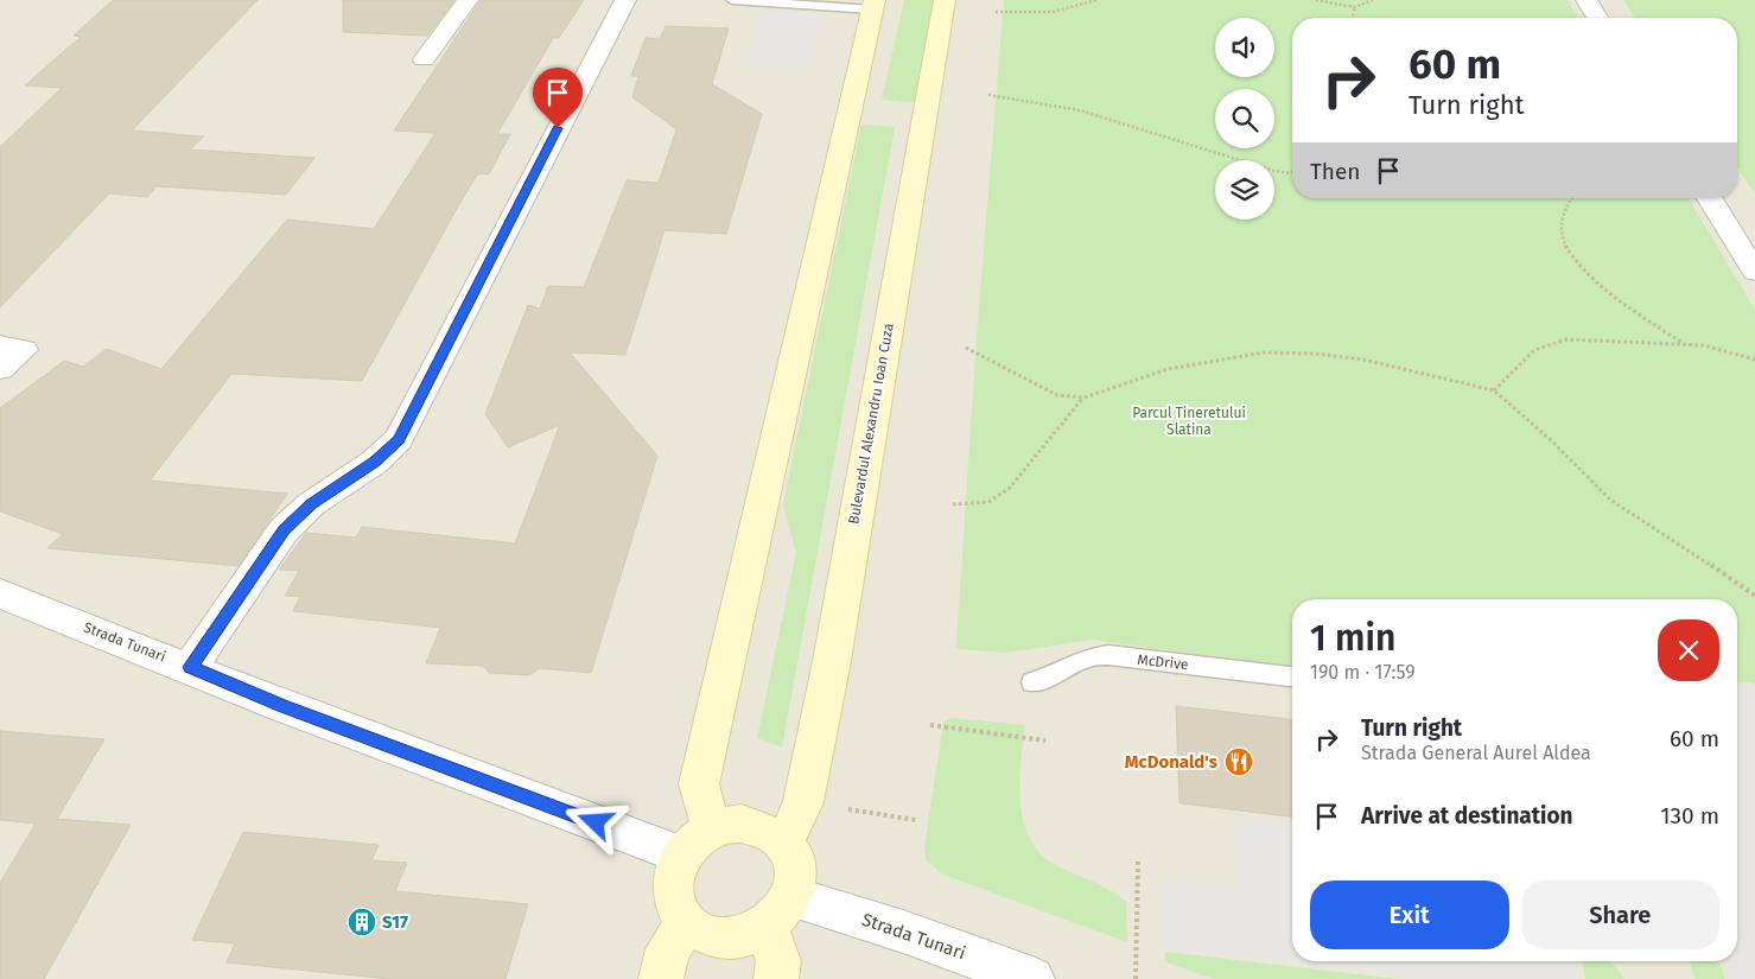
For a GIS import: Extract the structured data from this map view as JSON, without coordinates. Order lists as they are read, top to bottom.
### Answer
{
  "streets": {
    "main road": ["Bulevardul Alexandru Ioan Cuza"],
    "street": ["Strada Tunari"],
    "lane": ["McDrive"]
  },
  "crossings": [
    ["Bulevardul Alexandru Ioan Cuza", "Strada Tunari"]
  ],
  "parks": ["Parcul Tineretului Slatina"],
  "places": {
    "restaurant": ["McDonald's"],
    "building": ["S17"]
  },
  "page": {
    "turn": ["60 m", "Turn right"],
    "then": "Then",
    "heading": ["1 min", "190 m · 17:59"],
    "list": [
      {
        "name": "Turn right",
        "note": "Strada General Aurel Aldea",
        "value": "60 m"
      },
      {
        "name": "Arrive at destination",
        "value": "130 m"
      }
    ],
    "buttons": ["Exit", "Share"]
  }
}
